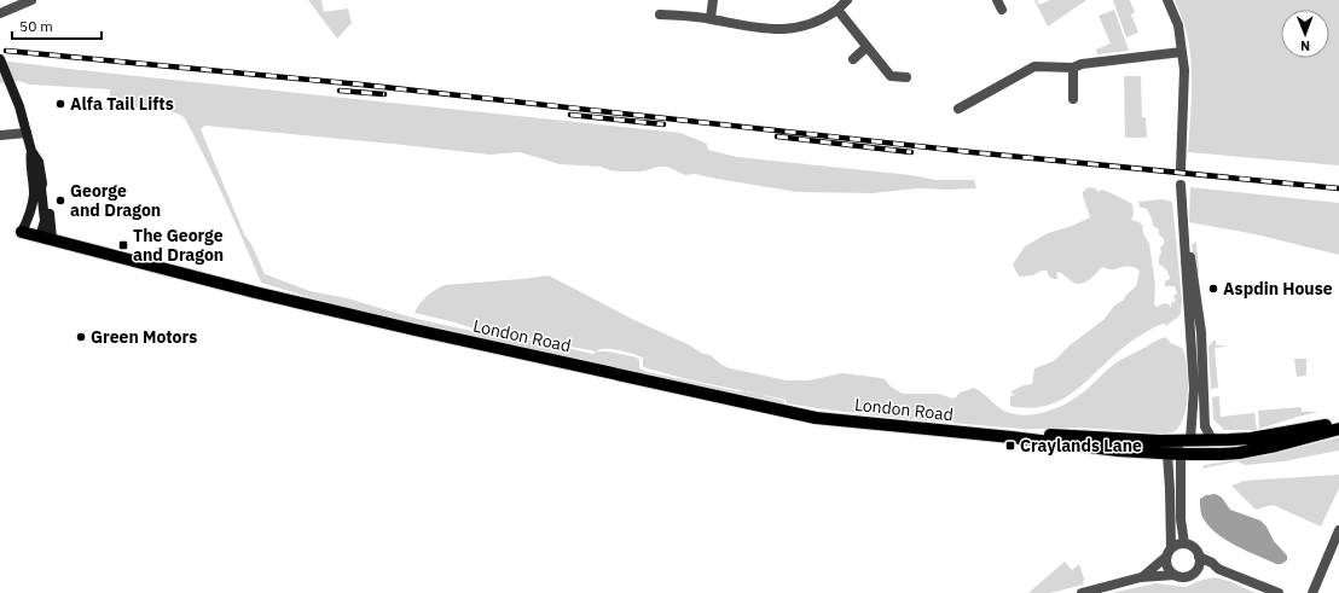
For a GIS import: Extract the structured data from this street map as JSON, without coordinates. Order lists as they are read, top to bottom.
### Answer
{
  "streets": {
    "main road": ["London Road"]
  },
  "places": {
    "other": [
      "Alfa Tail Lifts",
      "George and Dragon",
      "Aspdin House",
      "Green Motors"
    ],
    "transit": ["The George and Dragon", "Craylands Lane"]
  },
  "scale_bar": "50 m",
  "north": "bottom"
}
